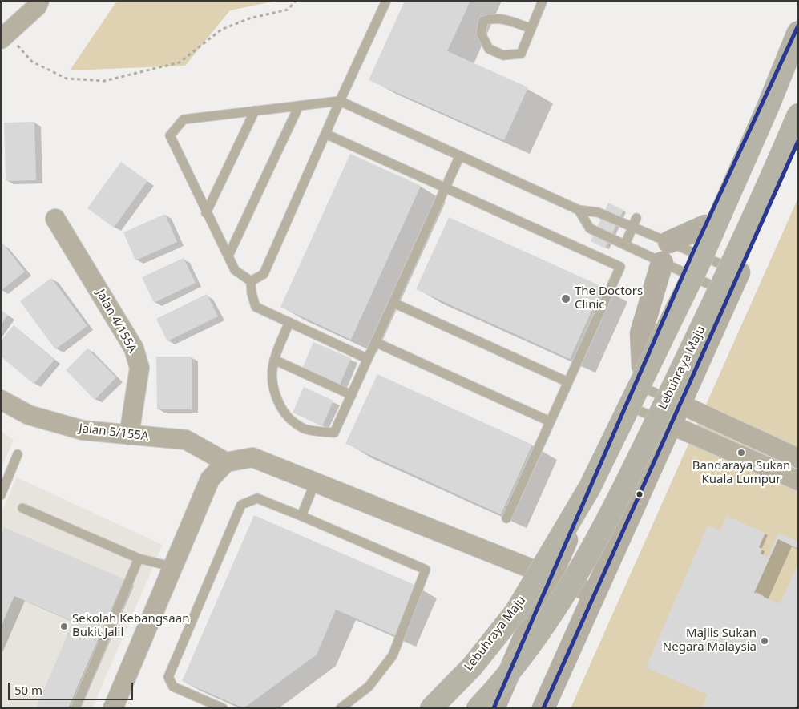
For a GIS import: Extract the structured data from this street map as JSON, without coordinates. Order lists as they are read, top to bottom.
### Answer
{
  "streets": {
    "highway": ["Lebuhraya Maju"],
    "street": ["Jalan 4/155A", "Jalan 5/155A"]
  },
  "crossings": [
    ["Jalan 4/155A", "Jalan 5/155A"]
  ],
  "places": [
    "The Doctors Clinic",
    "Bandaraya Sukan Kuala Lumpur",
    "Sekolah Kebangsaan Bukit Jalil",
    "Majlis Sukan Negara Malaysia"
  ],
  "scale_bar": "50 m"
}
